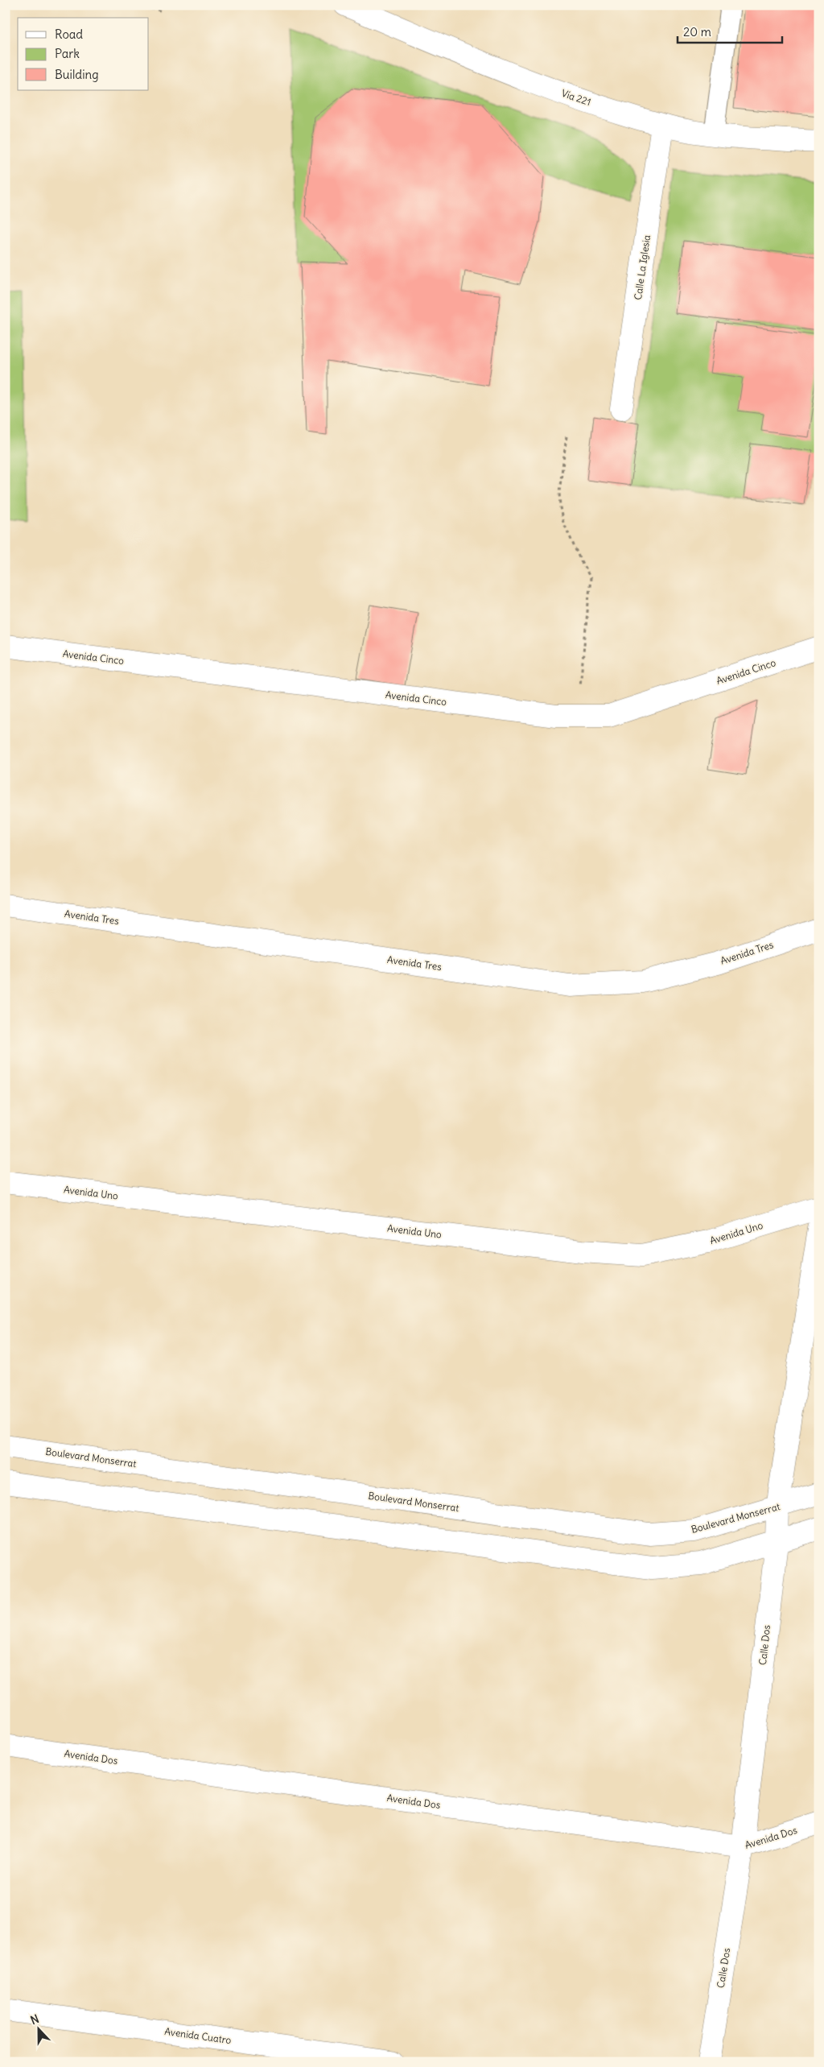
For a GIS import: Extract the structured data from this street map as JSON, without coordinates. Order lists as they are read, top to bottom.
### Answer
{
  "streets": {
    "street": [
      "Vía 221",
      "Calle La Iglesia",
      "Avenida Cinco",
      "Avenida Tres",
      "Avenida Uno",
      "Boulevard Monserrat",
      "Calle Dos",
      "Avenida Dos",
      "Avenida Cuatro"
    ]
  },
  "crossings": [
    ["Vía 221", "Calle La Iglesia"],
    ["Boulevard Monserrat", "Calle Dos"],
    ["Calle Dos", "Avenida Dos"]
  ],
  "legend": ["Road", "Park", "Building"],
  "scale_bar": "20 m",
  "north": "top"
}
